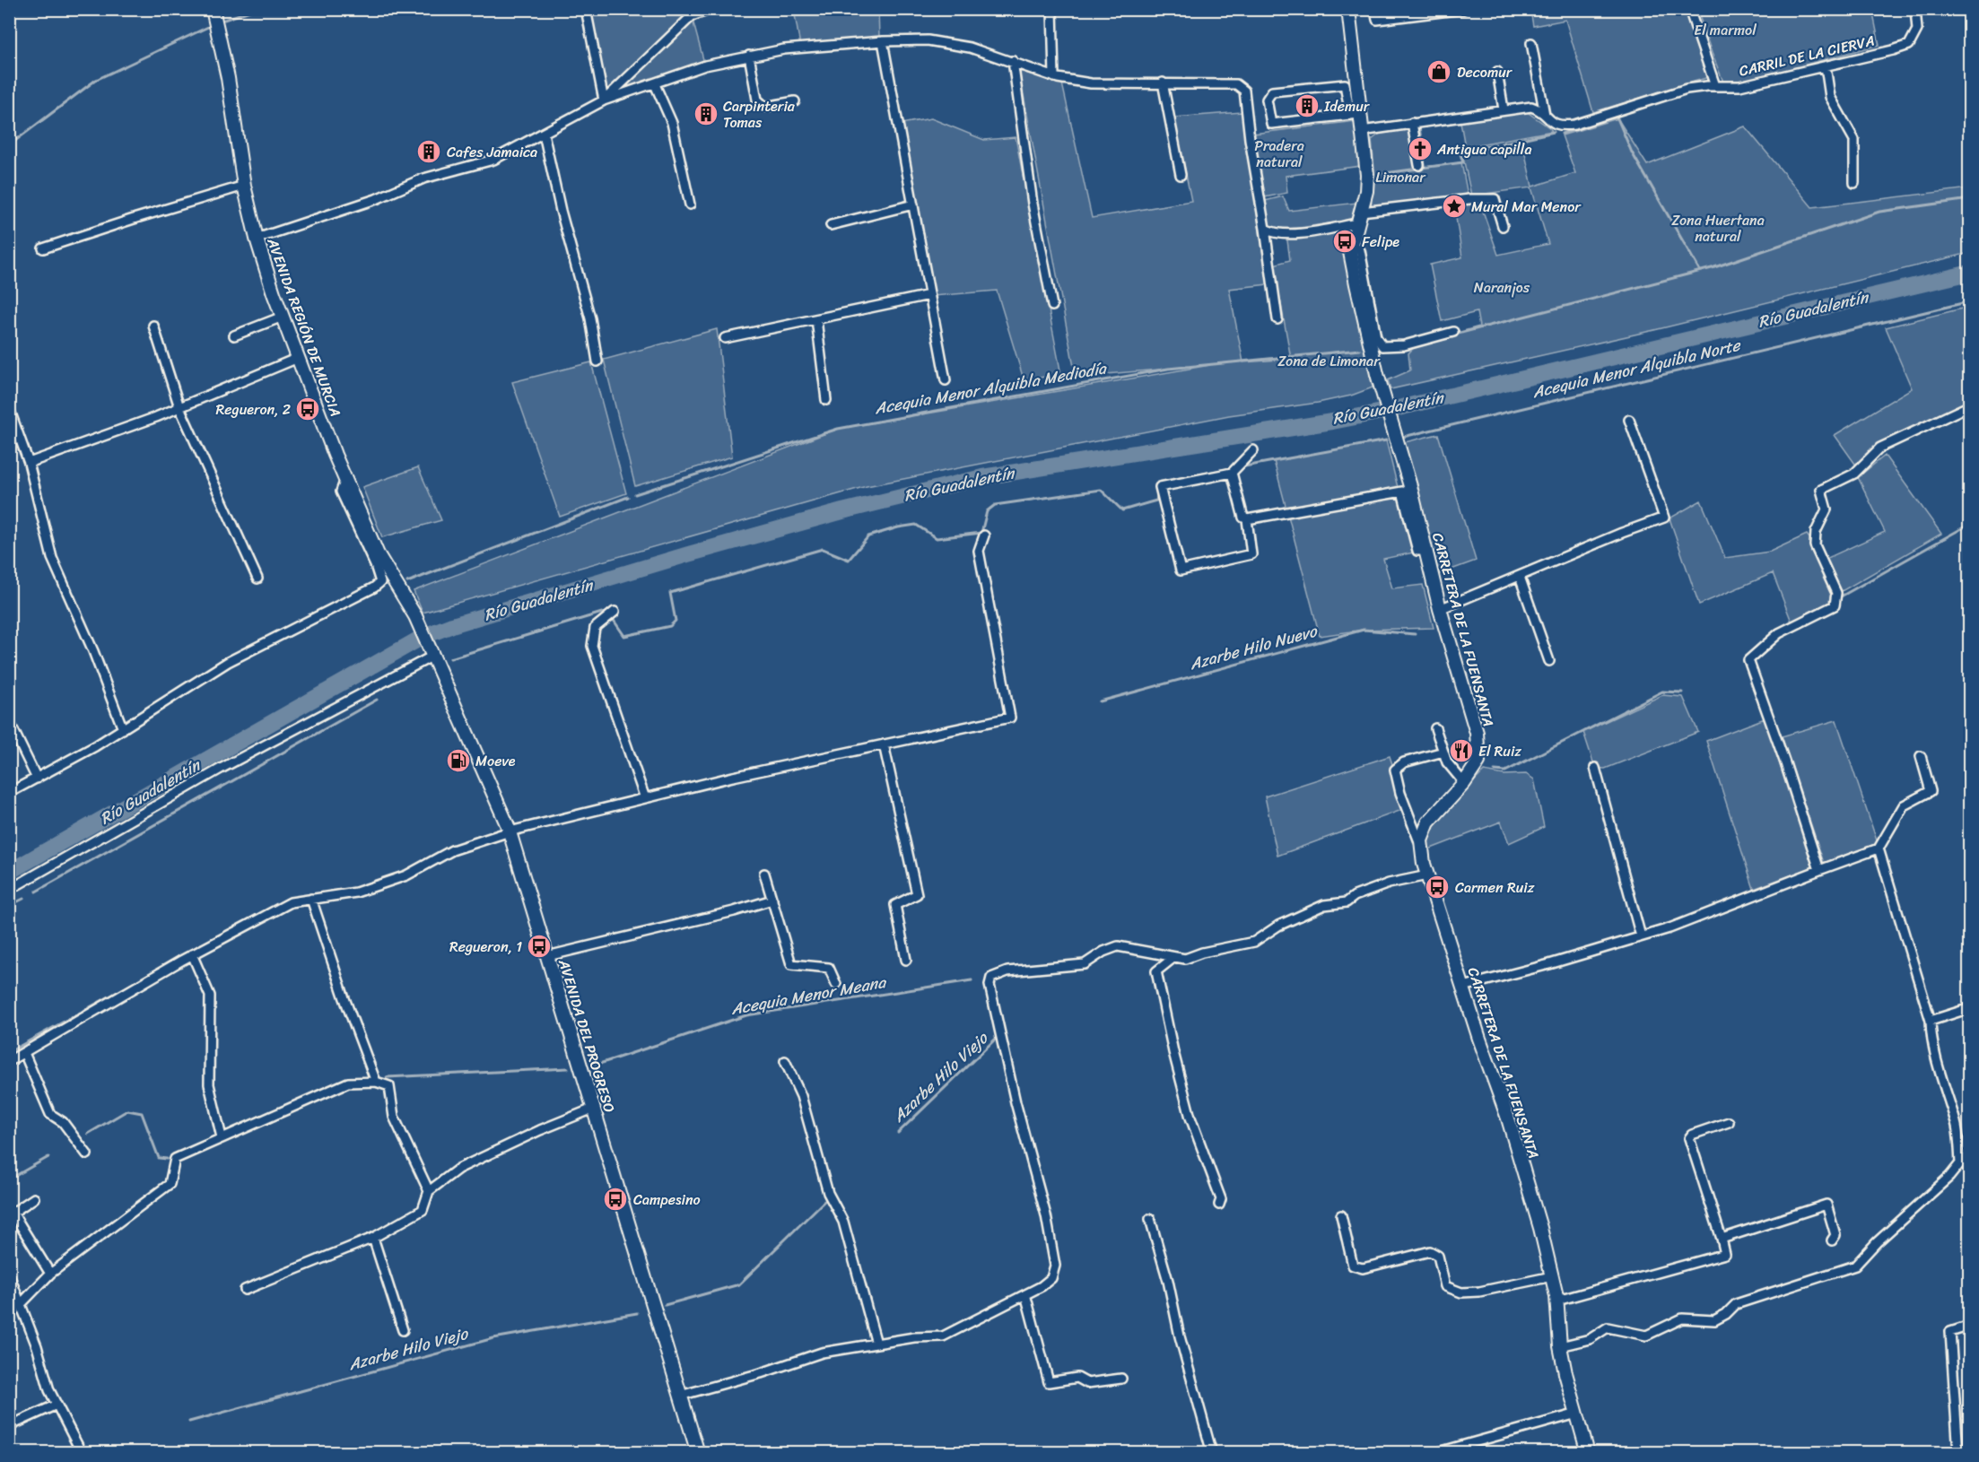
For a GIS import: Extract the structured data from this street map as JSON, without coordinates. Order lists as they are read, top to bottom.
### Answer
{
  "streets": {
    "main road": ["AVENIDA REGIÓN DE MURCIA", "CARRETERA DE LA FUENSANTA", "AVENIDA DEL PROGRESO"],
    "street": ["CARRIL DE LA CIERVA"]
  },
  "crossings": [
    ["CARRIL DE LA CIERVA", "CARRETERA DE LA FUENSANTA"],
    ["AVENIDA REGIÓN DE MURCIA", "AVENIDA DEL PROGRESO"]
  ],
  "water": [
    "Río Guadalentín",
    "Acequia Menor Alquibla Norte",
    "Acequia Menor Alquibla Mediodía",
    "Azarbe Hilo Nuevo",
    "Acequia Menor Meana",
    "Azarbe Hilo Viejo"
  ],
  "parks": [
    "El marmol",
    "Pradera natural",
    "Limonar",
    "Zona Huertana natural",
    "Naranjos",
    "Zona de Limonar"
  ],
  "places": {
    "shop": ["Decomur"],
    "building": ["Idemur", "Carpinteria Tomas", "Cafes Jamaica"],
    "church": ["Antigua capilla"],
    "place": ["Mural Mar Menor"],
    "bus stop": [
      "Felipe",
      "Regueron, 2",
      "Carmen Ruiz",
      "Regueron, 1",
      "Campesino"
    ],
    "restaurant": ["El Ruiz"],
    "fuel station": ["Moeve"]
  }
}
